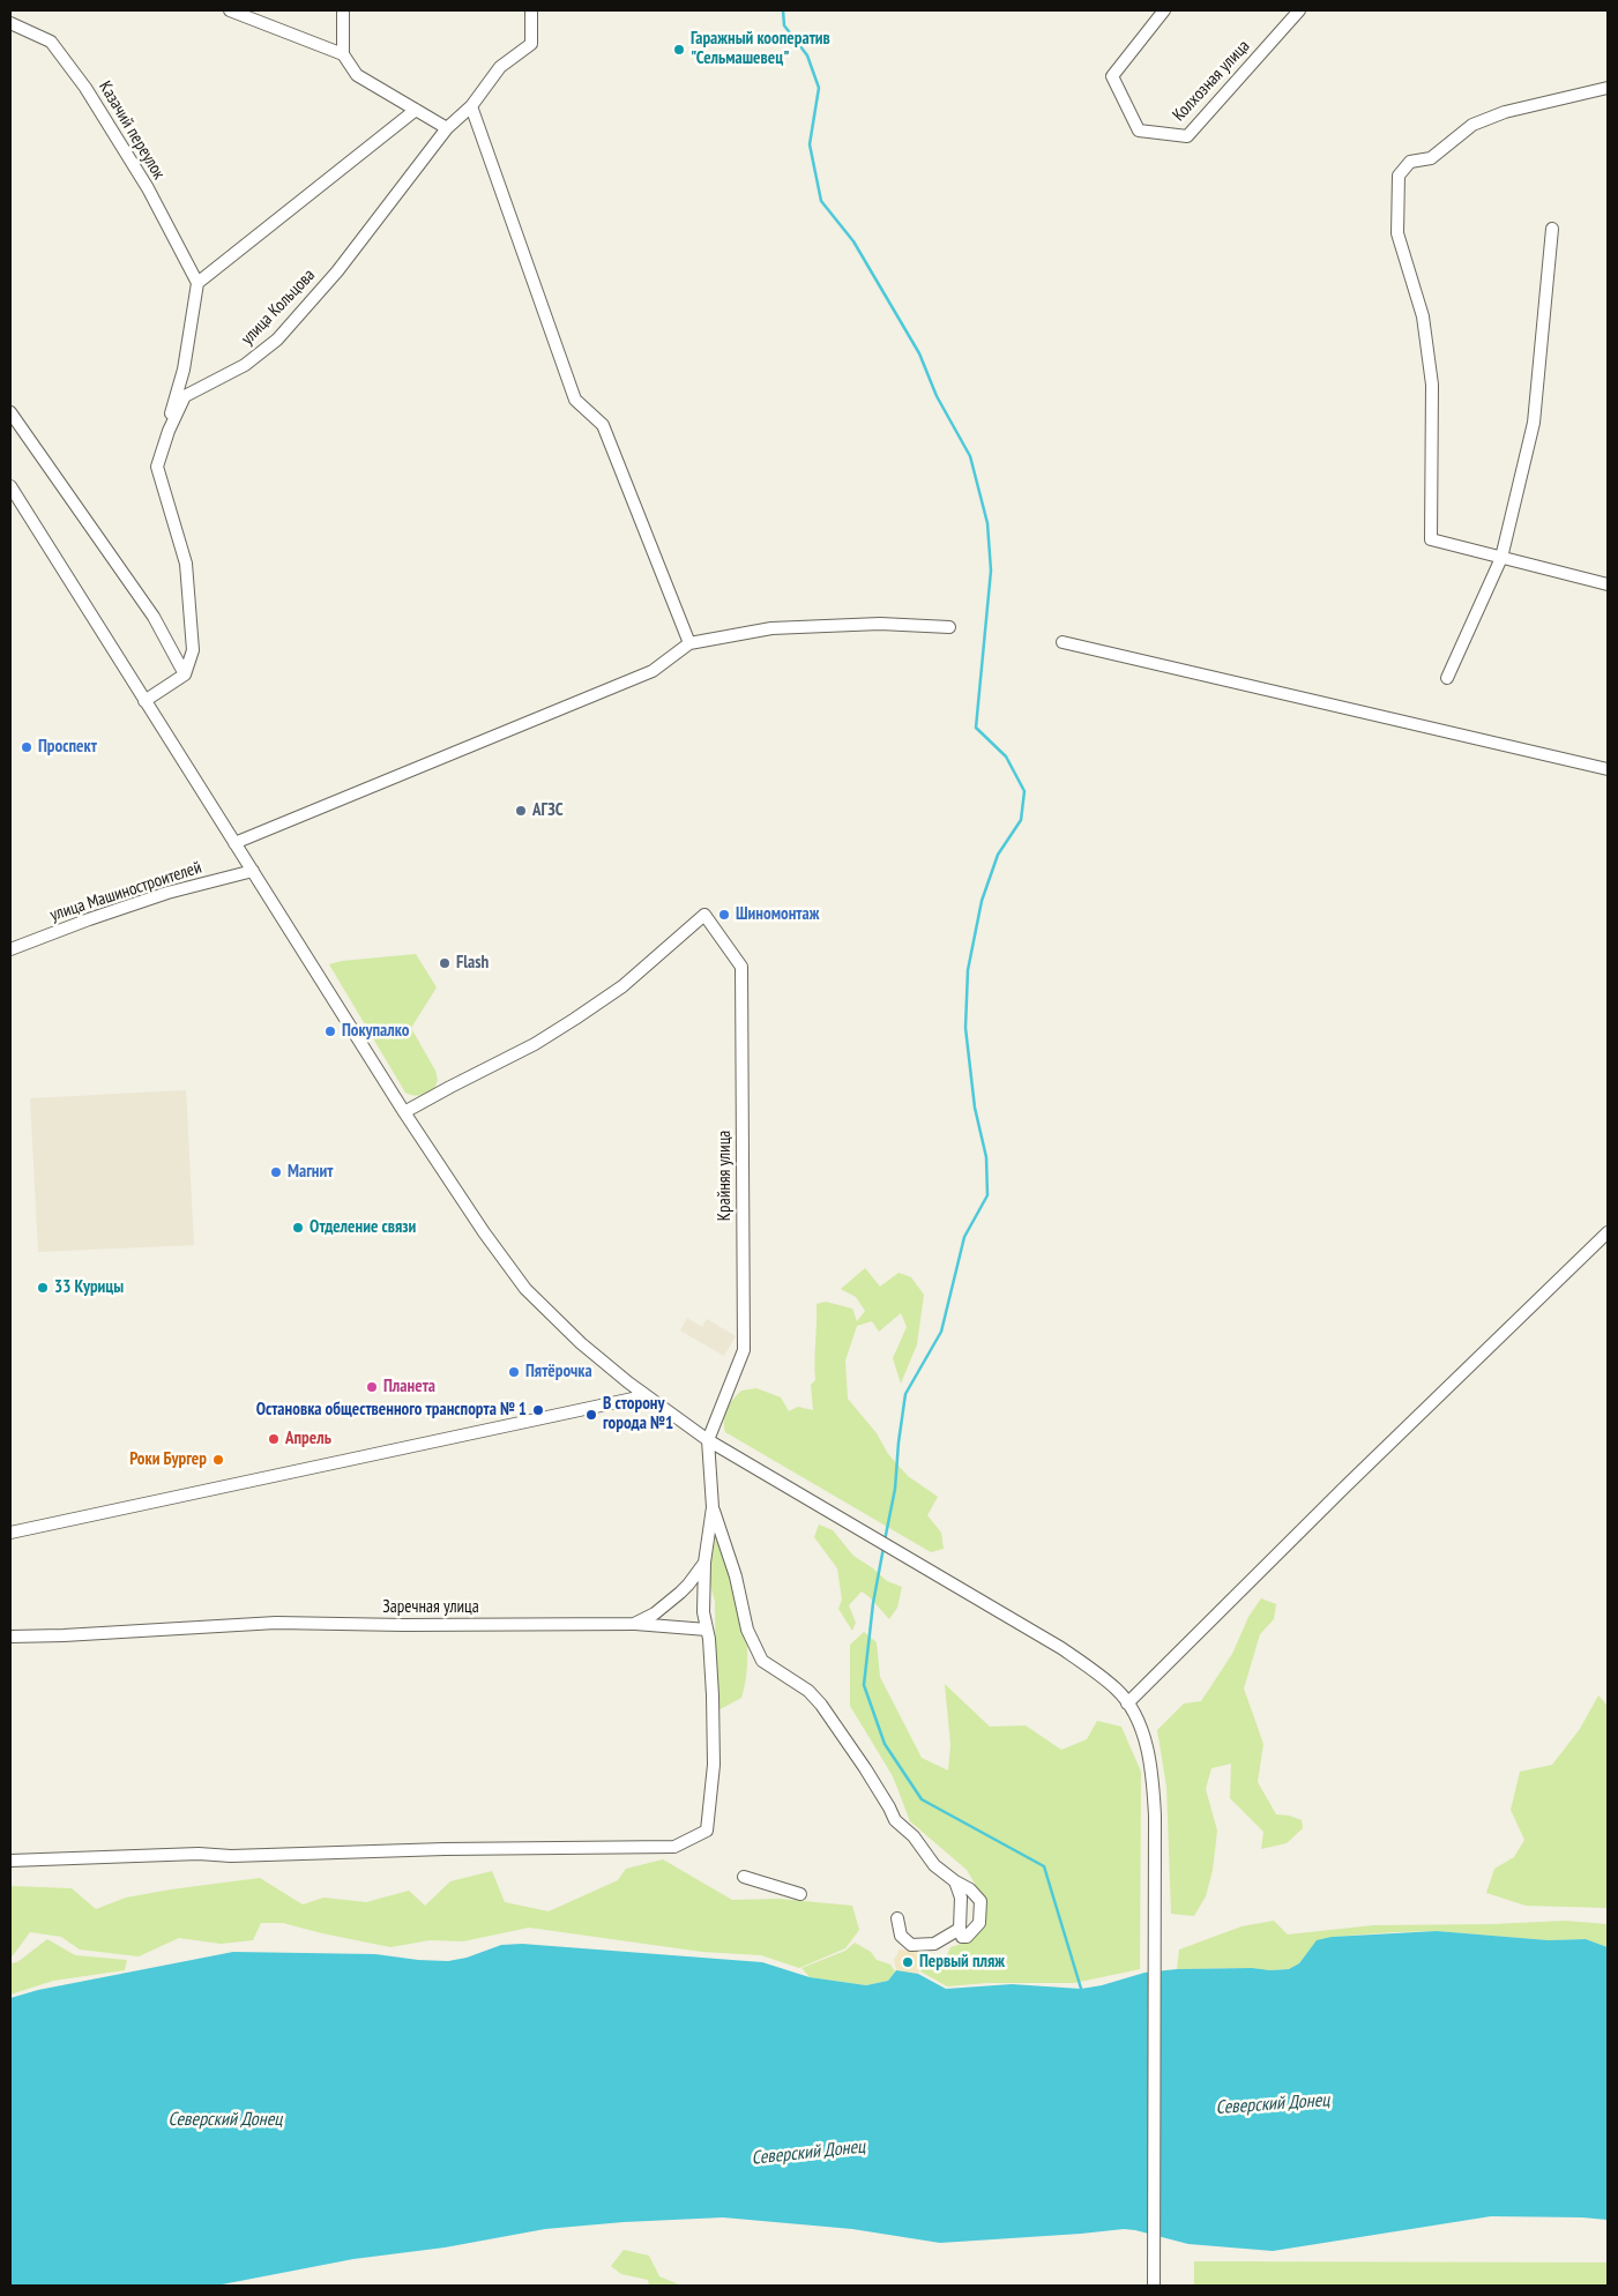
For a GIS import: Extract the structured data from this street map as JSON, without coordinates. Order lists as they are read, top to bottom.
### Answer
{
  "streets": {
    "street": [
      "Колхозная улица",
      "Казачий переулок",
      "улица Кольцова",
      "улица Машиностроителей",
      "Крайняя улица",
      "Заречная улица"
    ]
  },
  "water": ["Северский Донец"],
  "places": [
    "Гаражный кооператив \"Сельмашевец\"",
    "Проспект",
    "АГЗС",
    "Шиномонтаж",
    "Flash",
    "Покупалко",
    "Магнит",
    "Отделение связи",
    "33 Курицы",
    "Пятёрочка",
    "Планета",
    "Остановка общественного транспорта № 1",
    "В сторону города №1",
    "Апрель",
    "Роки Бургер",
    "Первый пляж"
  ]
}
